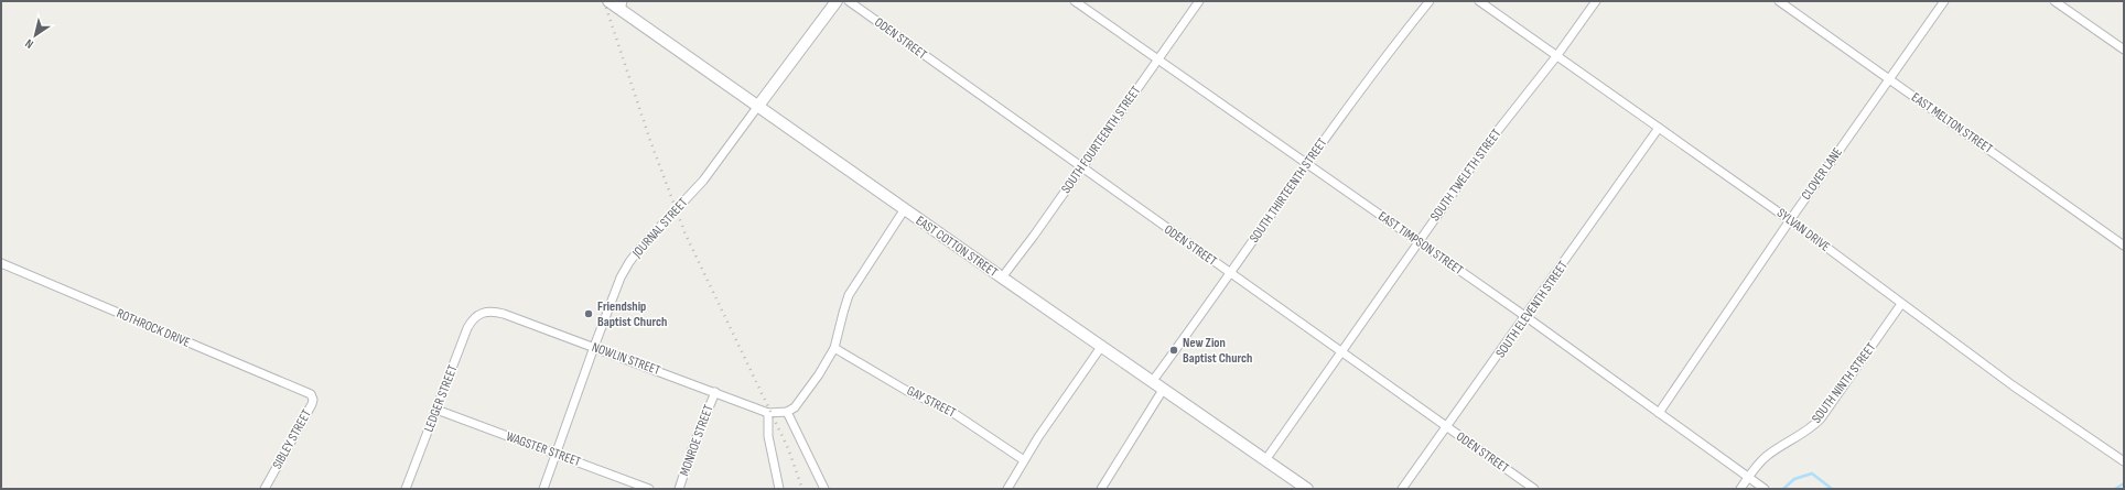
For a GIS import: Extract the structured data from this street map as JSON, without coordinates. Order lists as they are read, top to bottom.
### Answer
{
  "streets": {
    "main road": ["EAST COTTON STREET"],
    "street": [
      "ODEN STREET",
      "EAST MELTON STREET",
      "SOUTH FOURTEENTH STREET",
      "CLOVER LANE",
      "SOUTH TWELFTH STREET",
      "SOUTH THIRTEENTH STREET",
      "JOURNAL STREET",
      "SYLVAN DRIVE",
      "EAST TIMPSON STREET",
      "SOUTH ELEVENTH STREET",
      "ROTHROCK DRIVE",
      "NOWLIN STREET",
      "SOUTH NINTH STREET",
      "LEDGER STREET",
      "GAY STREET",
      "SIBLEY STREET",
      "MONROE STREET",
      "WAGSTER STREET"
    ]
  },
  "crossings": [
    ["ODEN STREET", "SOUTH FOURTEENTH STREET"],
    ["ODEN STREET", "SOUTH TWELFTH STREET"],
    ["ODEN STREET", "SOUTH THIRTEENTH STREET"],
    ["ODEN STREET", "SOUTH ELEVENTH STREET"],
    ["EAST MELTON STREET", "CLOVER LANE"],
    ["SOUTH FOURTEENTH STREET", "EAST TIMPSON STREET"],
    ["SOUTH FOURTEENTH STREET", "EAST COTTON STREET"],
    ["CLOVER LANE", "SYLVAN DRIVE"],
    ["CLOVER LANE", "EAST TIMPSON STREET"],
    ["SOUTH TWELFTH STREET", "SYLVAN DRIVE"],
    ["SOUTH TWELFTH STREET", "EAST TIMPSON STREET"],
    ["SOUTH TWELFTH STREET", "EAST COTTON STREET"],
    ["SOUTH THIRTEENTH STREET", "EAST TIMPSON STREET"],
    ["SOUTH THIRTEENTH STREET", "EAST COTTON STREET"],
    ["JOURNAL STREET", "EAST COTTON STREET"],
    ["JOURNAL STREET", "NOWLIN STREET"],
    ["JOURNAL STREET", "WAGSTER STREET"],
    ["SYLVAN DRIVE", "SOUTH ELEVENTH STREET"],
    ["SYLVAN DRIVE", "SOUTH NINTH STREET"],
    ["EAST TIMPSON STREET", "SOUTH ELEVENTH STREET"],
    ["EAST TIMPSON STREET", "SOUTH NINTH STREET"],
    ["ROTHROCK DRIVE", "SIBLEY STREET"],
    ["NOWLIN STREET", "LEDGER STREET"],
    ["NOWLIN STREET", "MONROE STREET"],
    ["LEDGER STREET", "WAGSTER STREET"]
  ],
  "places": ["Friendship Baptist Church", "New Zion Baptist Church"],
  "north": "bottom left"
}
